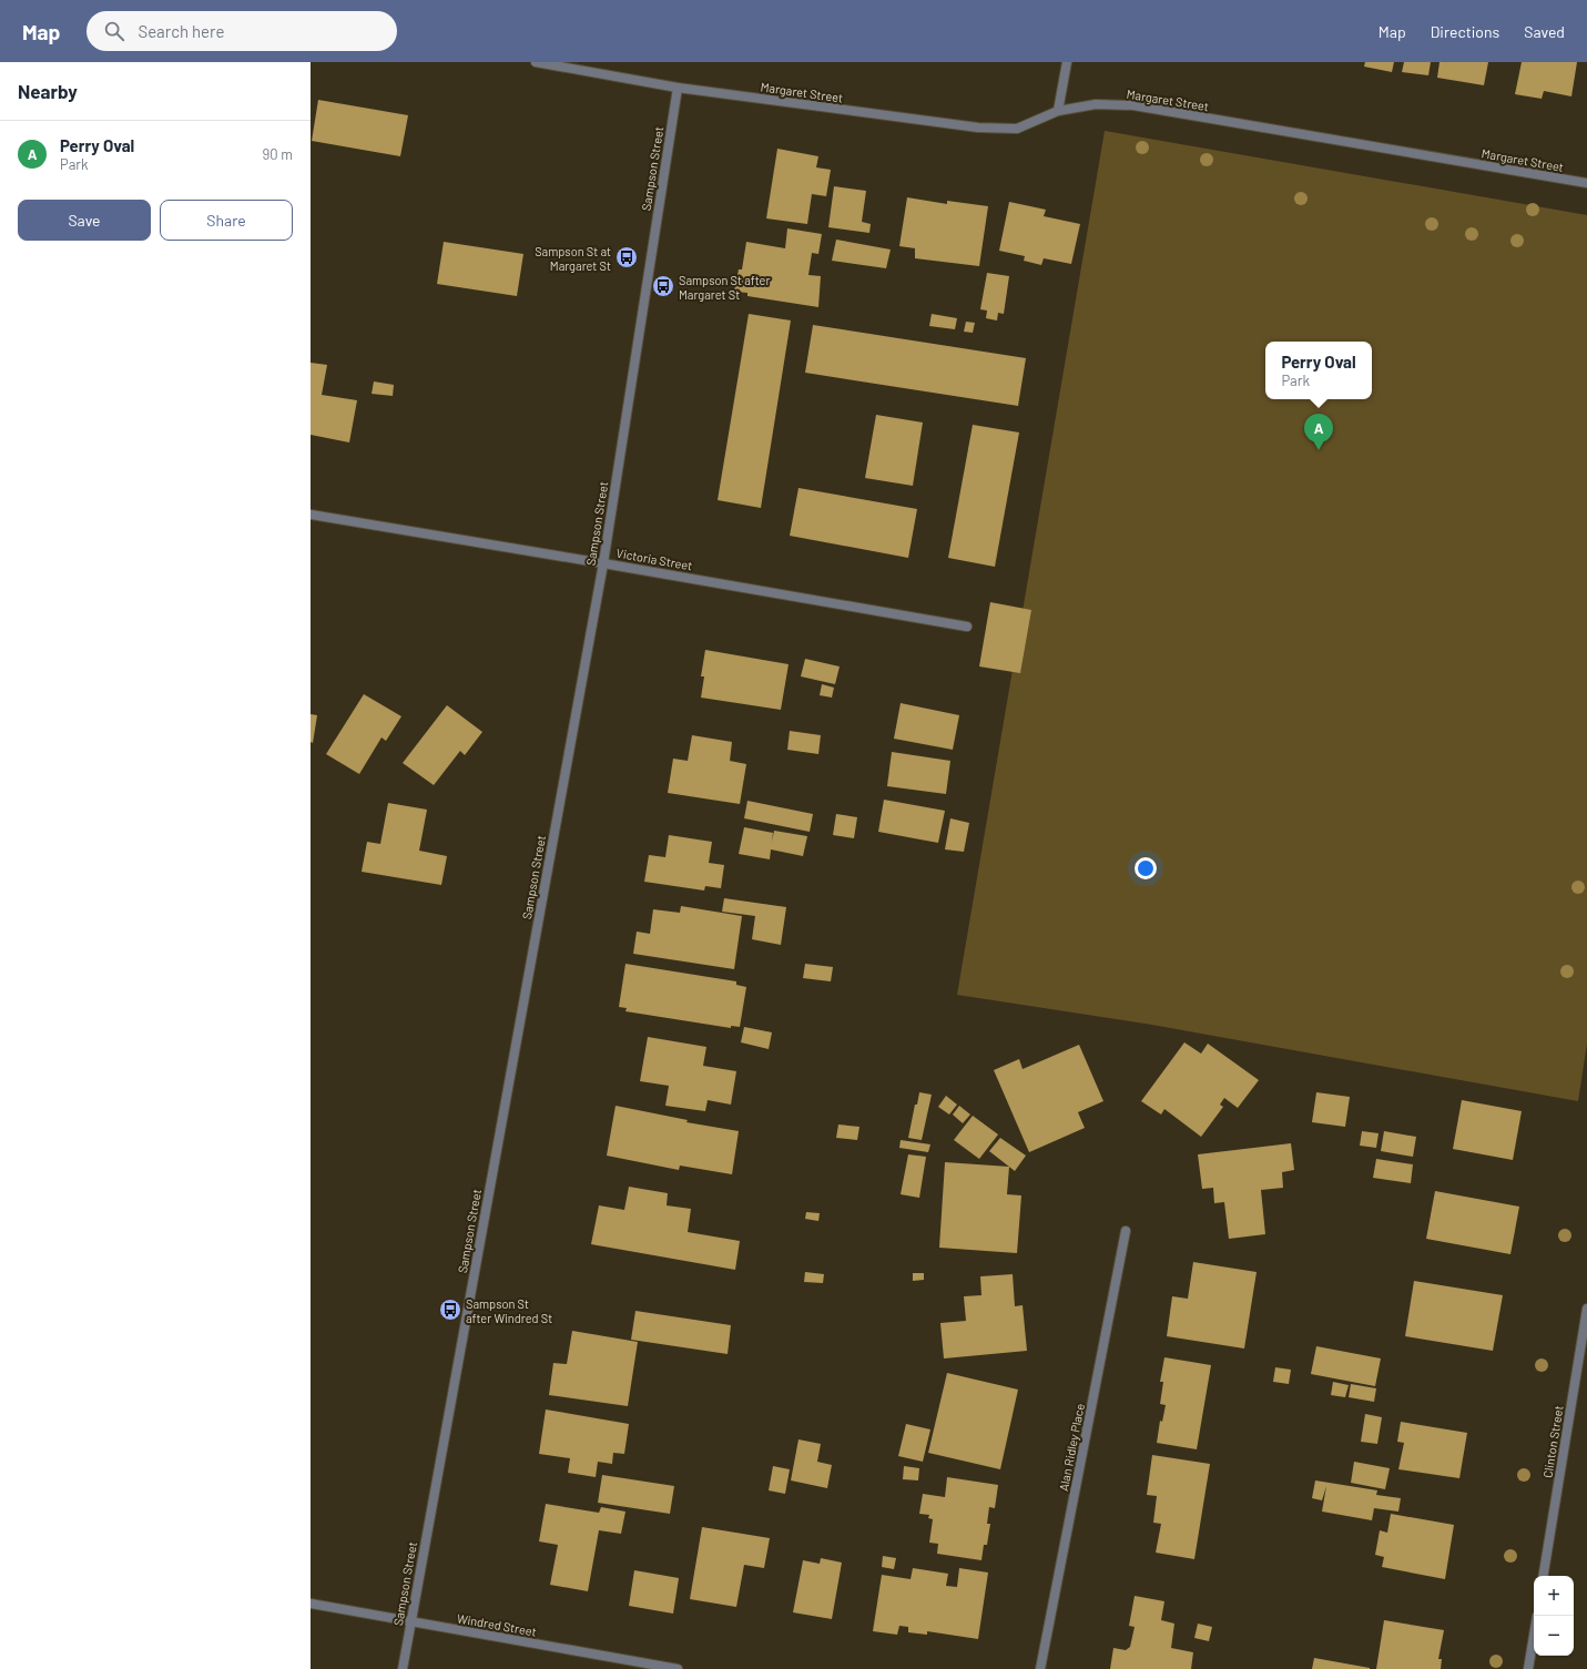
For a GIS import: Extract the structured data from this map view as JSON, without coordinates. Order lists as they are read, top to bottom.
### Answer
{
  "streets": {
    "street": [
      "Margaret Street",
      "Sampson Street",
      "Victoria Street",
      "Clinton Street",
      "Alan Ridley Place",
      "Windred Street"
    ]
  },
  "crossings": [
    ["Margaret Street", "Sampson Street"],
    ["Sampson Street", "Victoria Street"],
    ["Sampson Street", "Windred Street"]
  ],
  "places": {
    "bus stop": ["Sampson St at Margaret St", "Sampson St after Margaret St", "Sampson St after Windred St"]
  },
  "page": {
    "header": "Map",
    "search": "Search here",
    "nav": ["Map", "Directions", "Saved"],
    "heading": "Nearby",
    "list": [
      {
        "mark": "A",
        "name": "Perry Oval",
        "note": "Park",
        "value": "90 m"
      }
    ],
    "buttons": ["Save", "Share"],
    "popup": ["Perry Oval", "Park"],
    "pins": "A",
    "map_buttons": ["+", "−"]
  }
}
